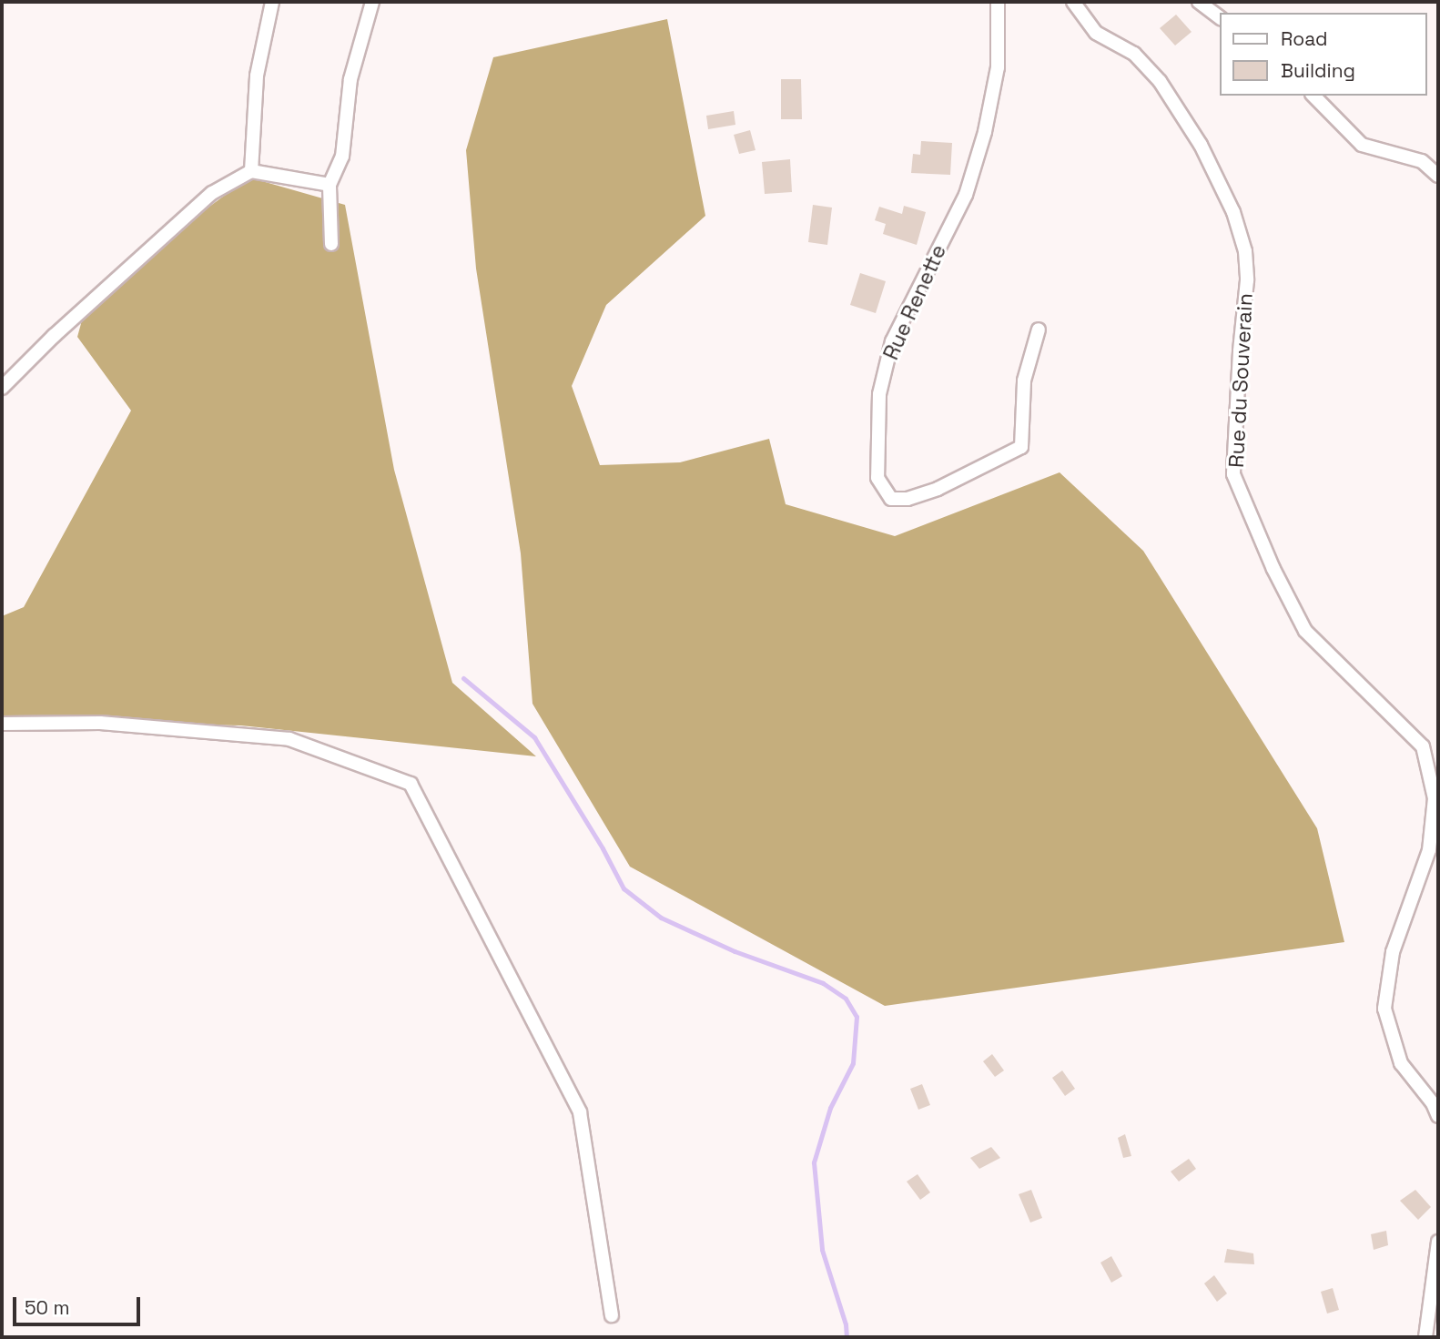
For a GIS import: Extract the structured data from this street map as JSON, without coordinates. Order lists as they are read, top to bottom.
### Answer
{
  "streets": {
    "street": ["Rue Renette", "Rue du Souverain"]
  },
  "legend": ["Road", "Building"],
  "scale_bar": "50 m"
}
